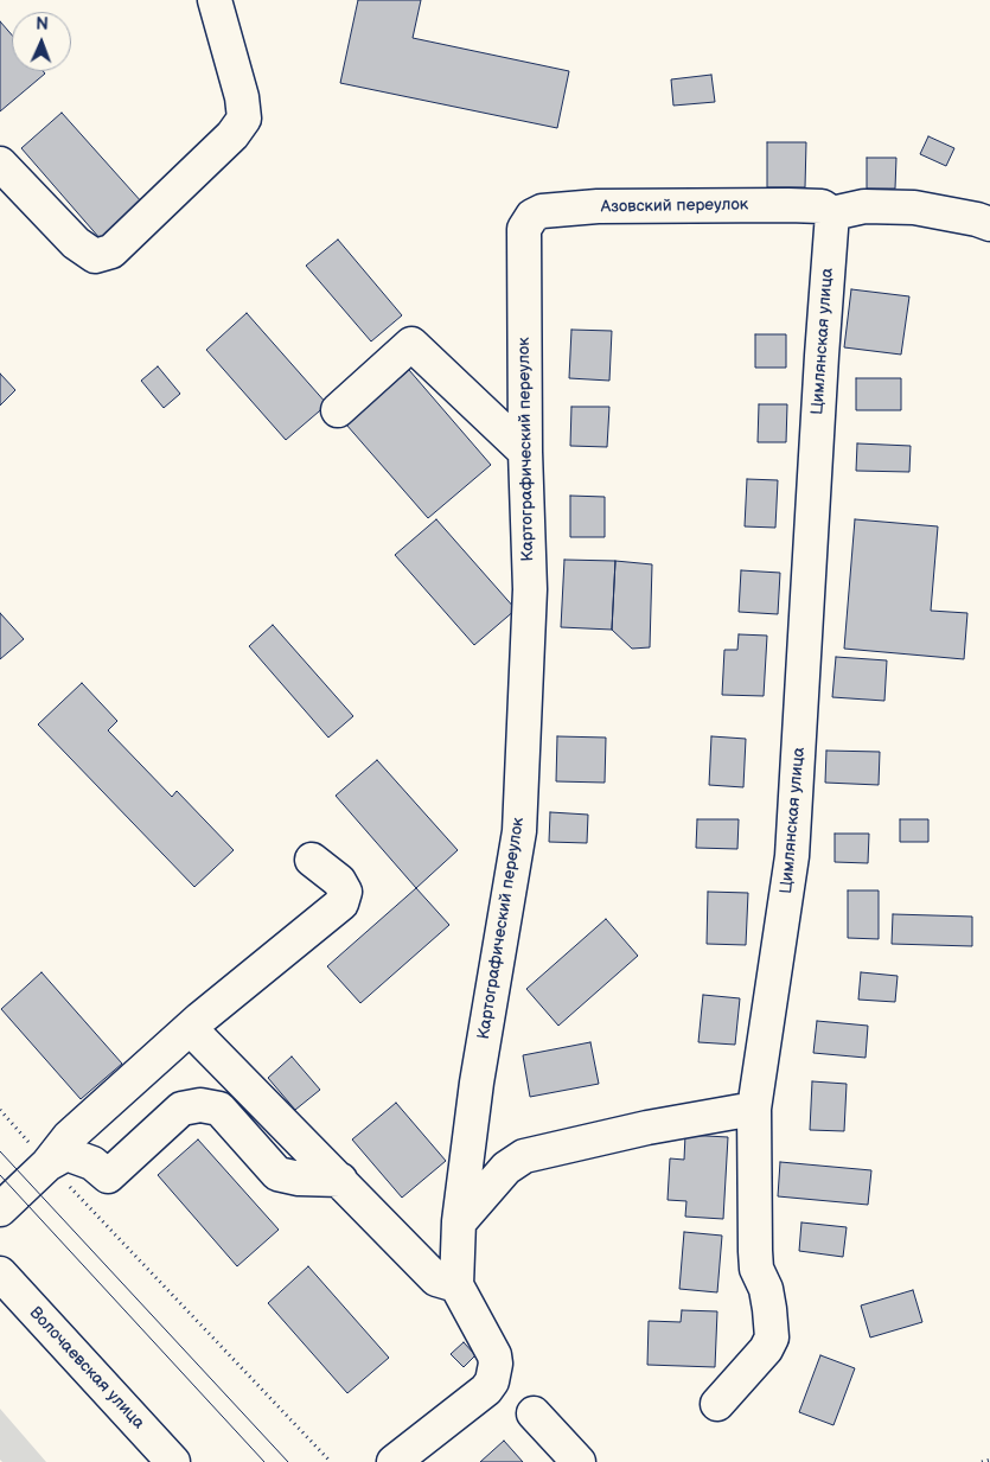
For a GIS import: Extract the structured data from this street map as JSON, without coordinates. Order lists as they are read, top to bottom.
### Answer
{
  "streets": {
    "street": [
      "Азовский переулок",
      "Цимлянская улица",
      "Картографический переулок",
      "Волочаевская улица"
    ]
  },
  "crossings": [
    ["Азовский переулок", "Цимлянская улица"],
    ["Азовский переулок", "Картографический переулок"]
  ],
  "north": "top"
}
